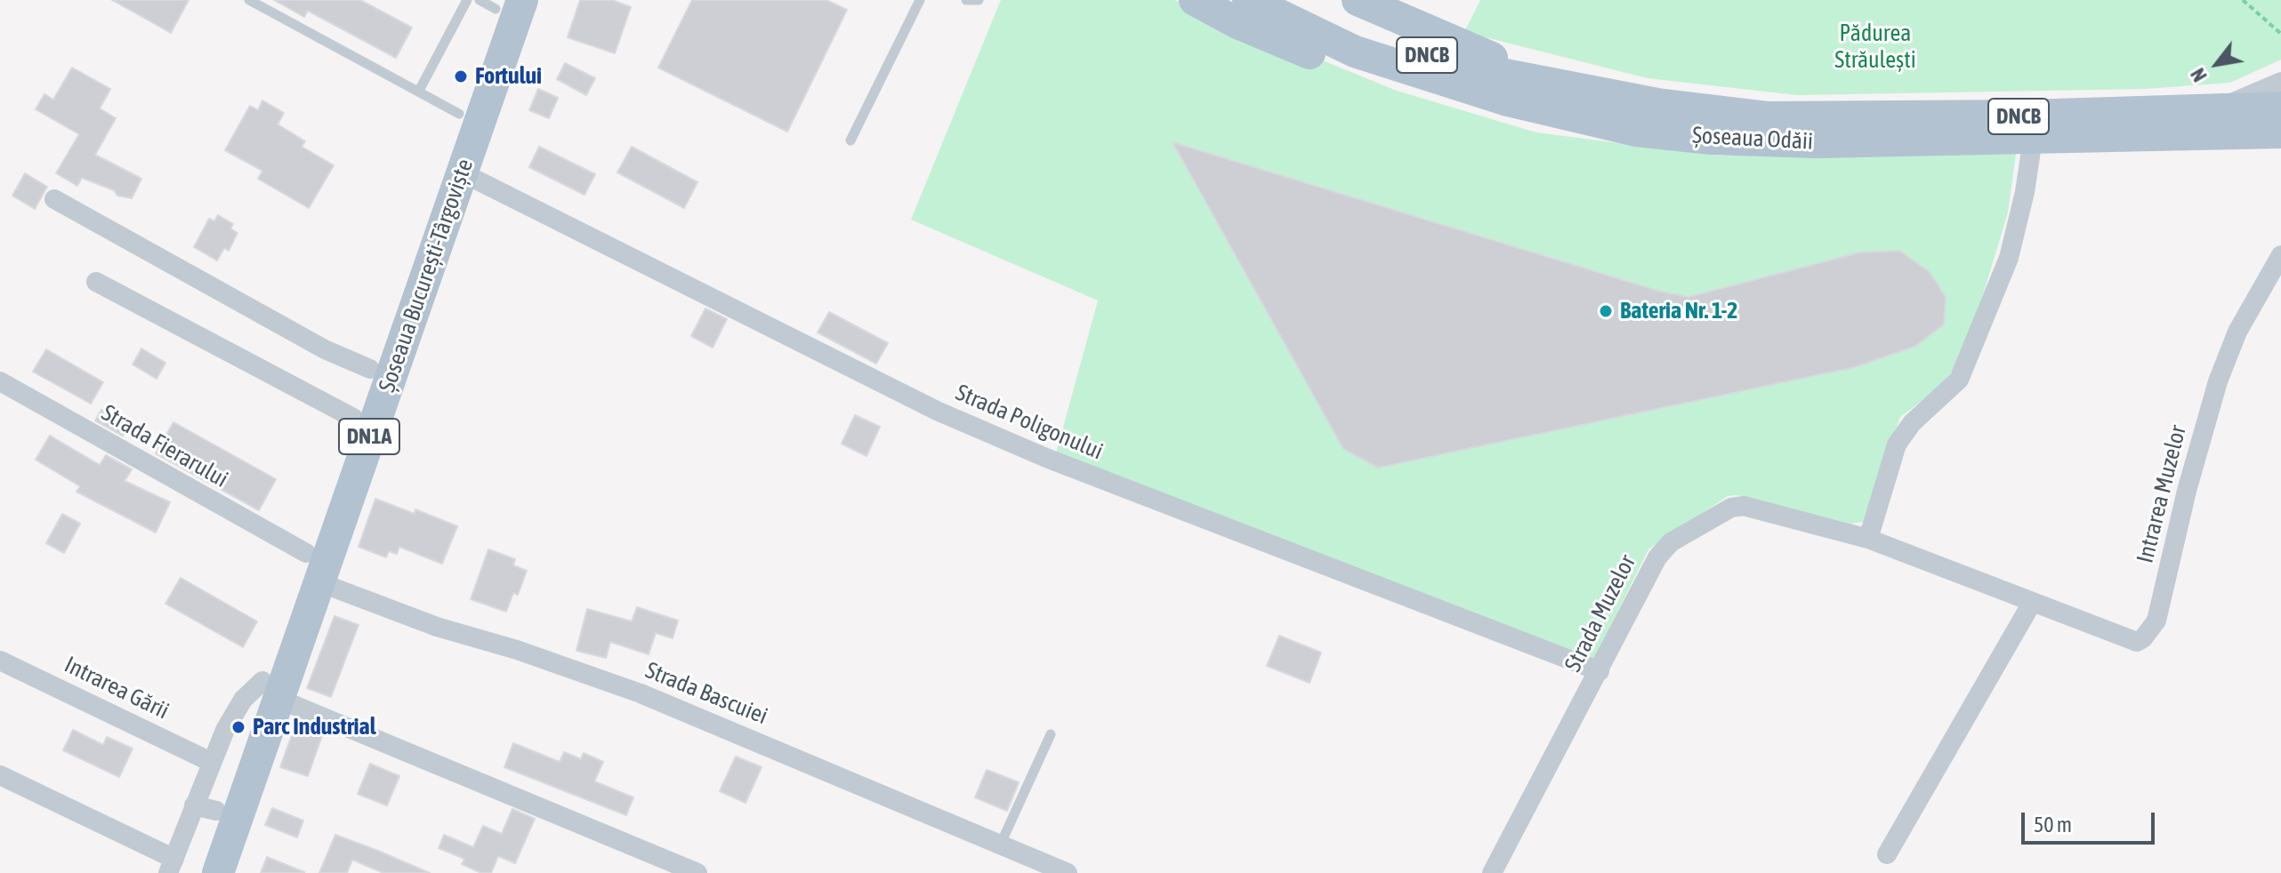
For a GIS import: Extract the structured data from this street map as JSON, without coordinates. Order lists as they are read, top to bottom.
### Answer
{
  "streets": {
    "main road": [
      "DNCB",
      "Șoseaua Odăii",
      "Șoseaua București-Târgoviște",
      "DN1A"
    ],
    "street": [
      "Strada Poligonului",
      "Strada Fierarului",
      "Intrarea Muzelor",
      "Strada Muzelor",
      "Intrarea Gării",
      "Strada Bascuiei"
    ]
  },
  "crossings": [
    ["Șoseaua București-Târgoviște", "Strada Poligonului"],
    ["Șoseaua București-Târgoviște", "Strada Fierarului"],
    ["Șoseaua București-Târgoviște", "Strada Bascuiei"],
    ["Strada Poligonului", "Strada Muzelor"],
    ["Intrarea Muzelor", "Strada Muzelor"]
  ],
  "parks": ["Pădurea Străulești"],
  "places": ["Fortului", "Bateria Nr. 1-2", "Parc Industrial"],
  "scale_bar": "50 m",
  "north": "bottom left"
}
